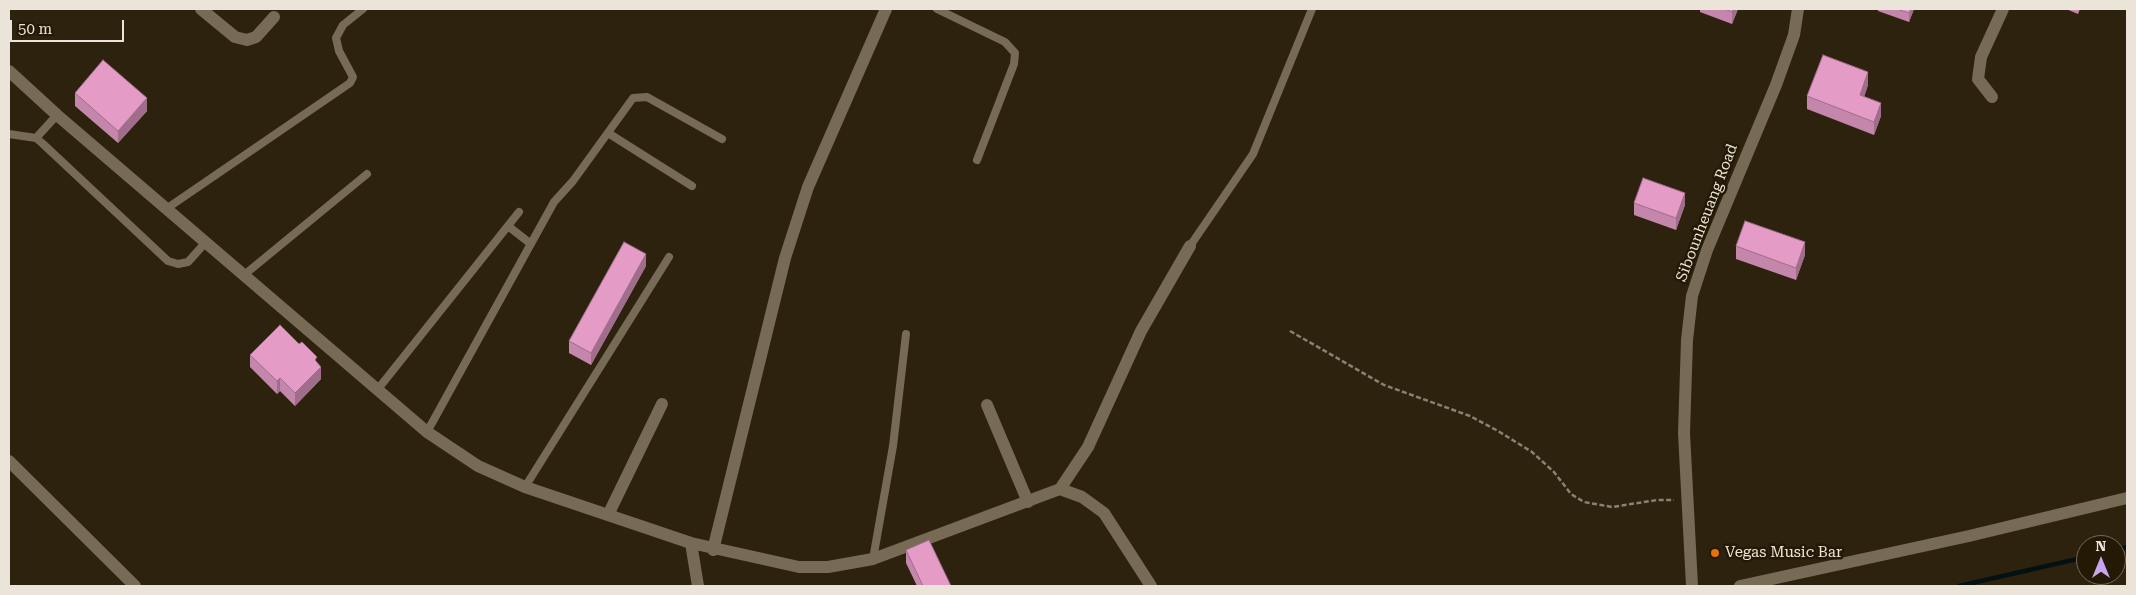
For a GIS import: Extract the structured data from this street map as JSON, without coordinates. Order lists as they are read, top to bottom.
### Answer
{
  "streets": {
    "street": ["Sibounheuang Road"]
  },
  "places": ["Vegas Music Bar"],
  "scale_bar": "50 m",
  "north": "top"
}
